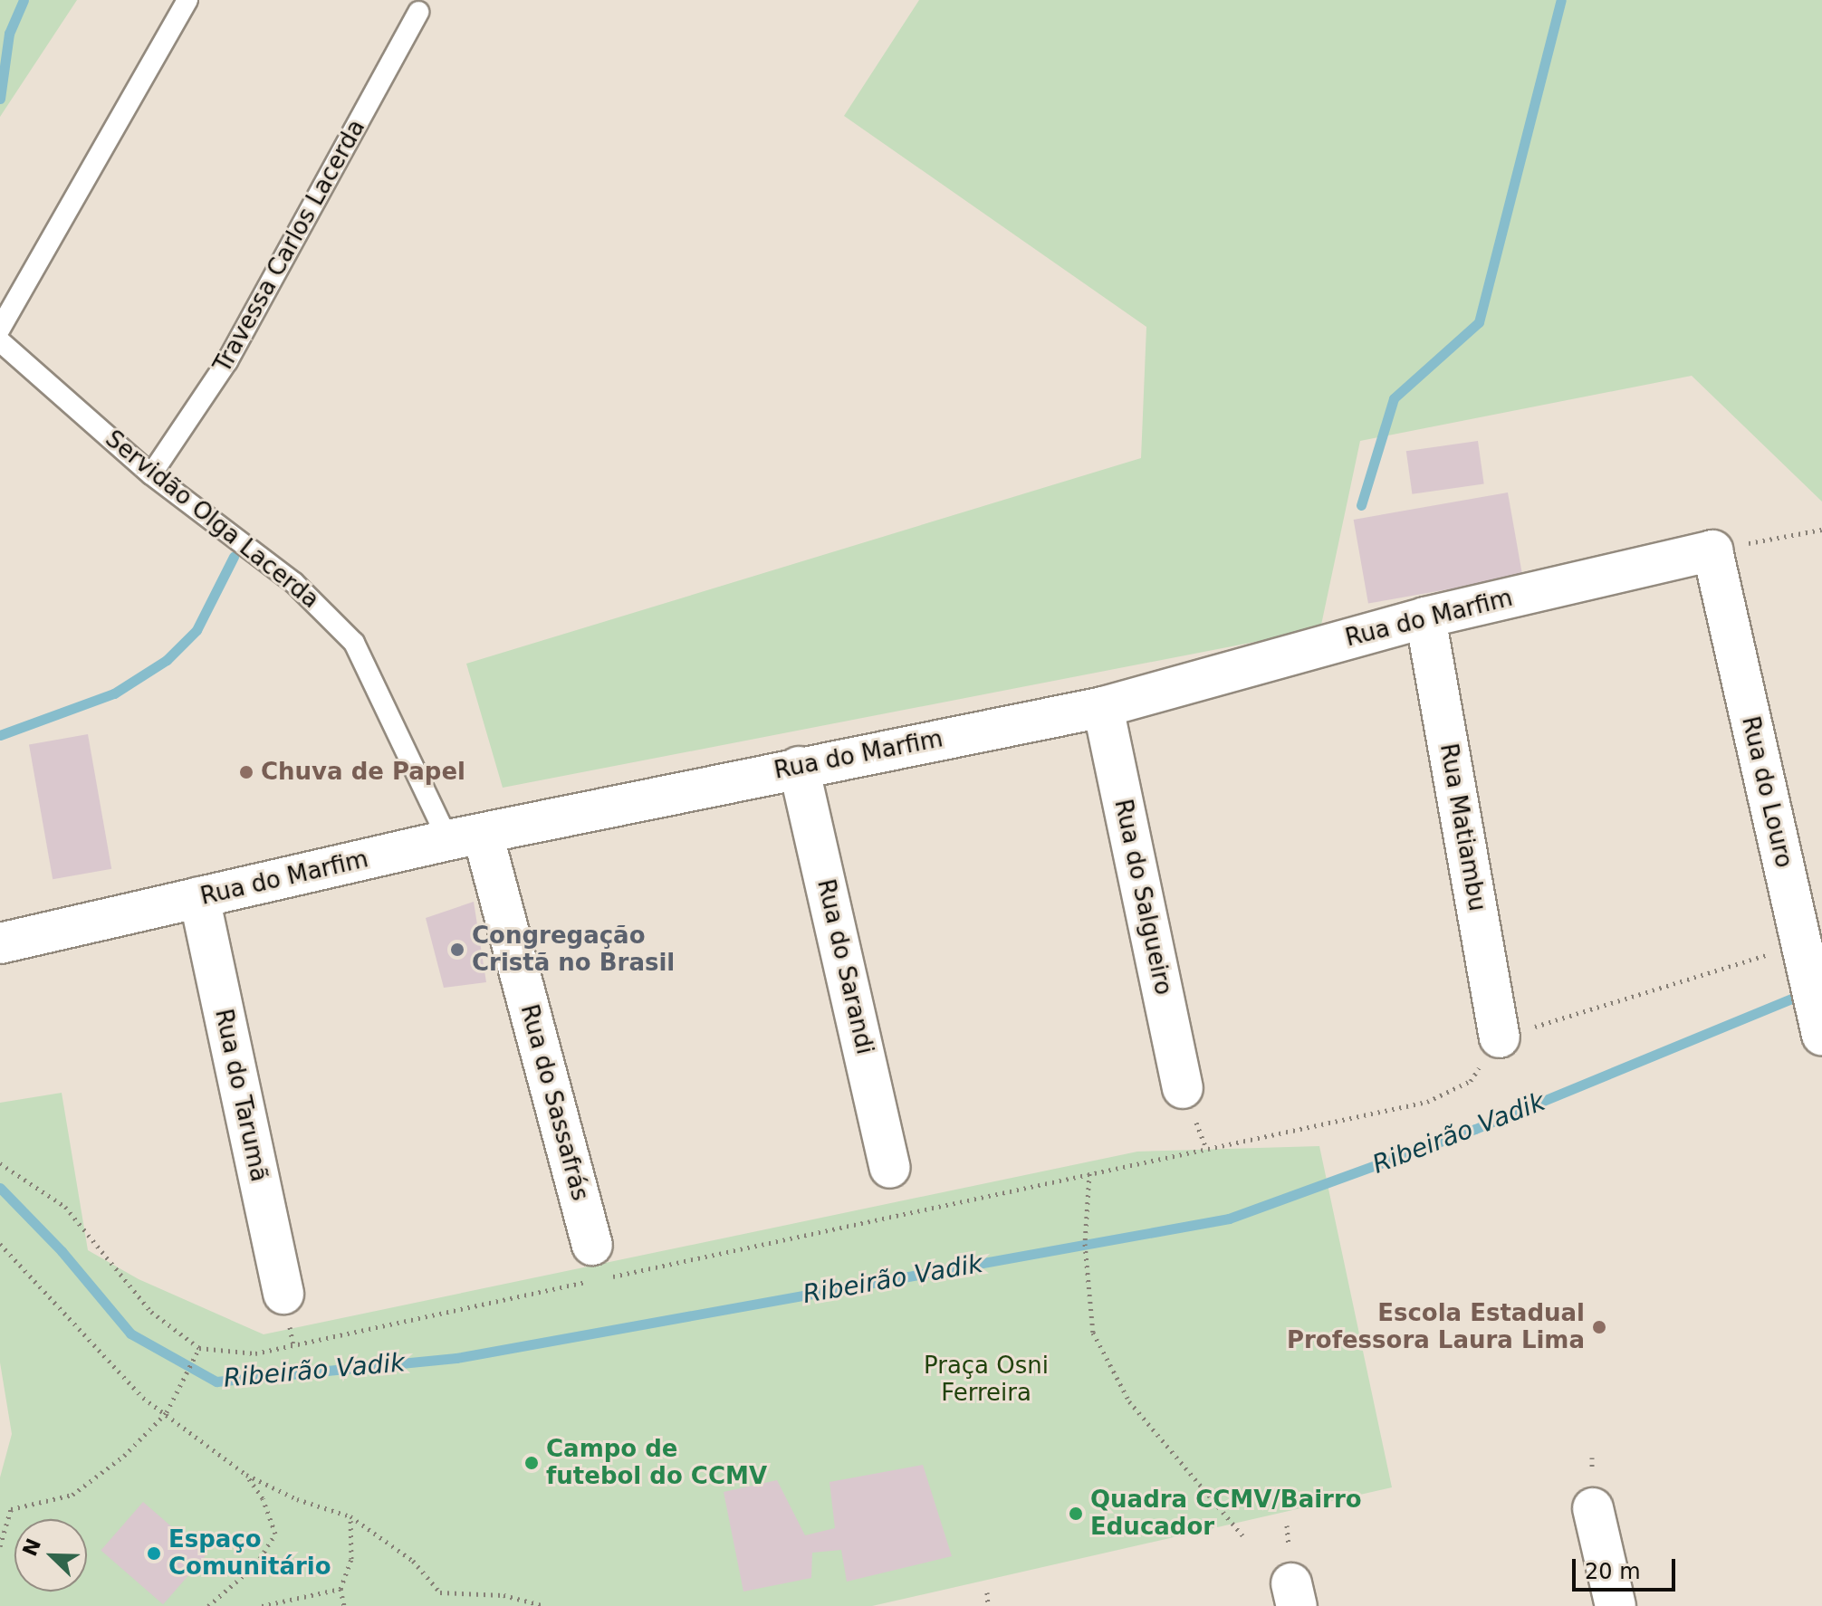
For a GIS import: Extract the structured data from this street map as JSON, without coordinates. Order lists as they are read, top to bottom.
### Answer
{
  "streets": {
    "street": [
      "Rua do Marfim",
      "Rua do Louro",
      "Rua Matiambu",
      "Rua do Salgueiro",
      "Rua do Sarandi",
      "Rua do Tarumã",
      "Rua do Sassafrás"
    ],
    "lane": ["Travessa Carlos Lacerda", "Servidão Olga Lacerda"]
  },
  "crossings": [
    ["Travessa Carlos Lacerda", "Servidão Olga Lacerda"],
    ["Servidão Olga Lacerda", "Rua do Marfim"],
    ["Servidão Olga Lacerda", "Rua do Sassafrás"],
    ["Rua do Marfim", "Rua do Louro"],
    ["Rua do Marfim", "Rua Matiambu"],
    ["Rua do Marfim", "Rua do Salgueiro"],
    ["Rua do Marfim", "Rua do Sarandi"],
    ["Rua do Marfim", "Rua do Tarumã"],
    ["Rua do Marfim", "Rua do Sassafrás"]
  ],
  "water": ["Ribeirão Vadik"],
  "parks": ["Praça Osni Ferreira"],
  "places": [
    "Chuva de Papel",
    "Congregação Cristã no Brasil",
    "Escola Estadual Professora Laura Lima",
    "Campo de futebol do CCMV",
    "Quadra CCMV/Bairro Educador",
    "Espaço Comunitário"
  ],
  "scale_bar": "20 m",
  "north": "top left"
}
